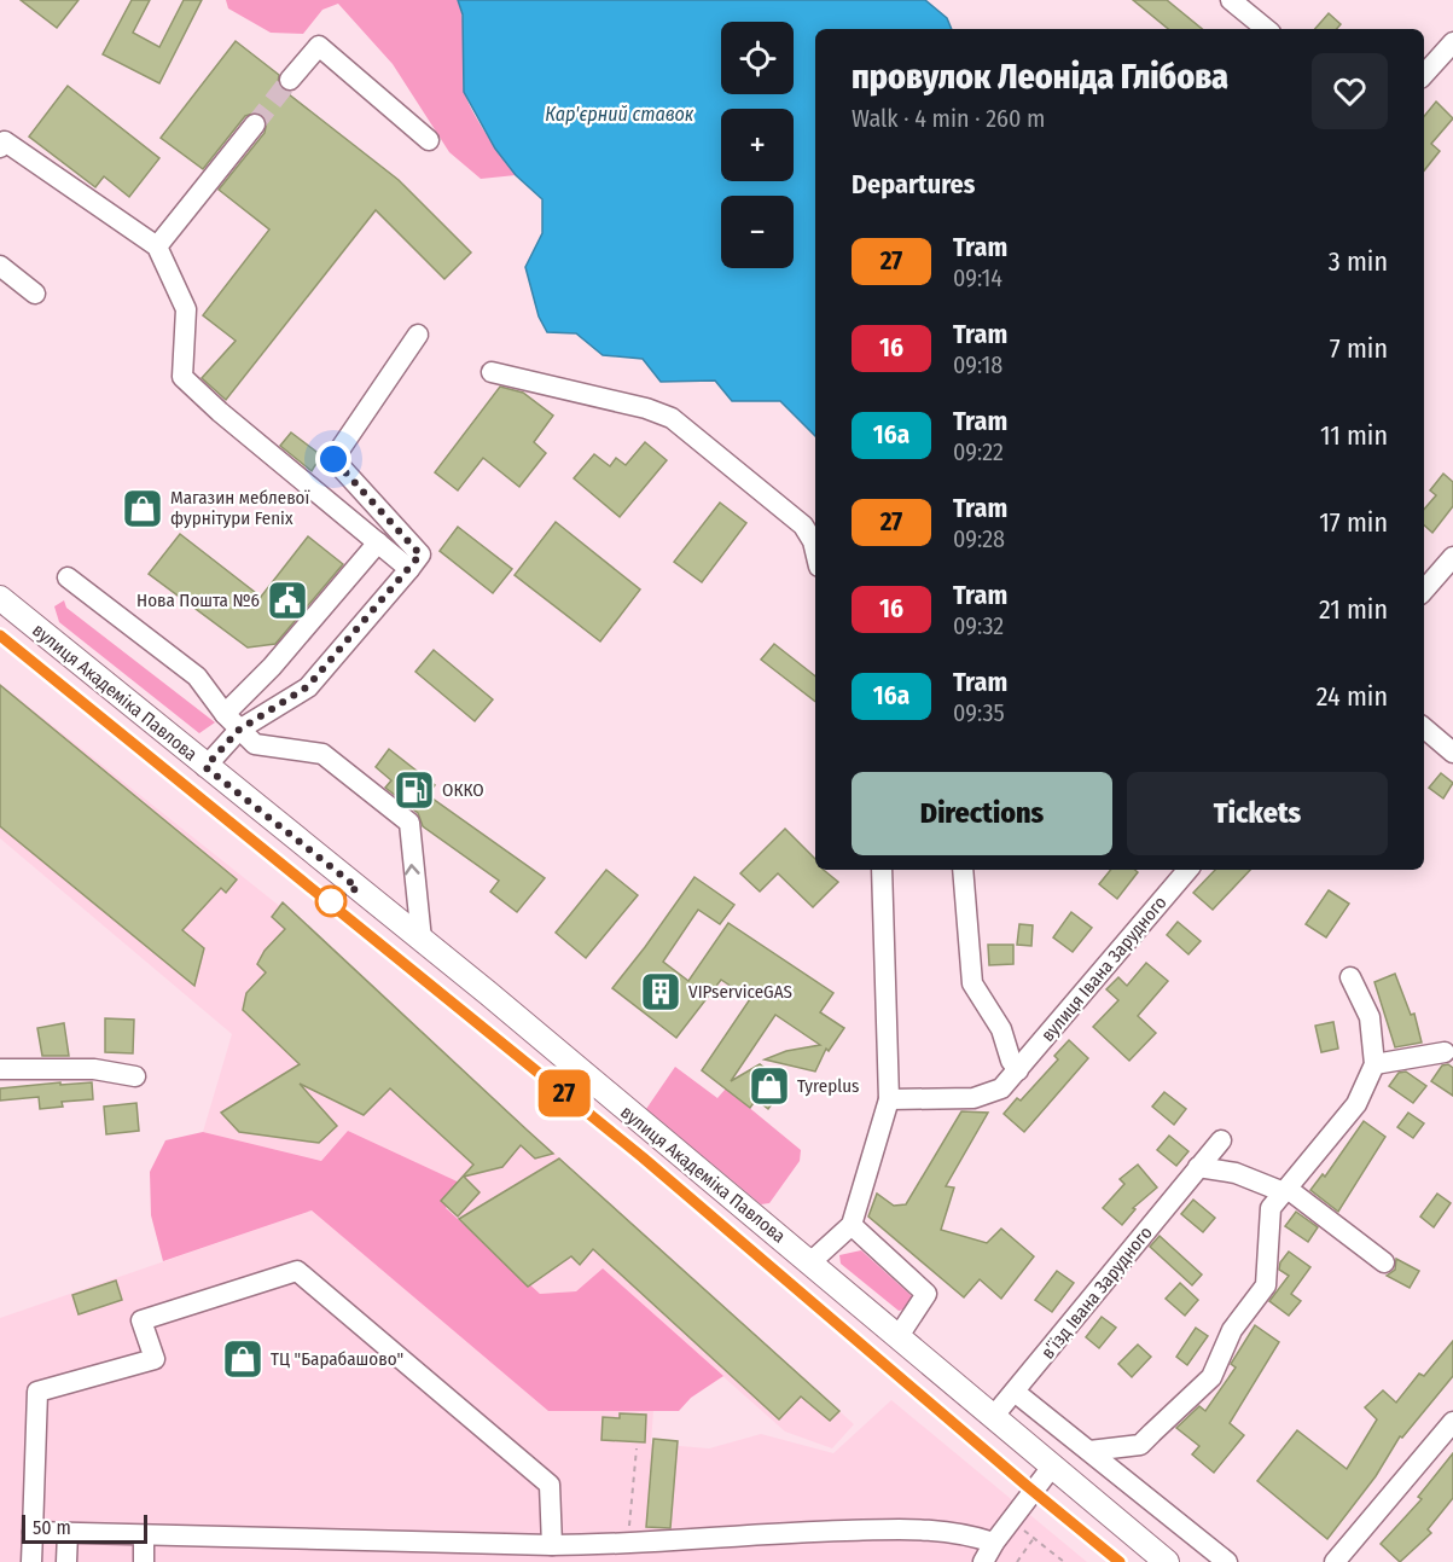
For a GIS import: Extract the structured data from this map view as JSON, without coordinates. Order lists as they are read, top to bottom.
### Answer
{
  "streets": {
    "main road": ["вулиця Академіка Павлова"],
    "street": ["вулиця Івана Зарудного", "в’їзд Івана Зарудного"]
  },
  "crossings": [
    ["вулиця Академіка Павлова", "в’їзд Івана Зарудного"]
  ],
  "water": ["Кар'єрний ставок"],
  "places": {
    "shop": ["Магазин меблевої фурнітури Fenix", "Tyreplus", "ТЦ \"Барабашово\""],
    "public building": ["Нова Пошта №6"],
    "fuel station": ["ОККО"],
    "building": ["VIPserviceGAS"]
  },
  "lines": ["tram line 27"],
  "scale_bar": "50 m",
  "page": {
    "on_map": "27",
    "map_buttons": ["+", "−"],
    "heading": [
      ["провулок Леоніда Глібова", "Walk · 4 min · 260 m"],
      "Departures"
    ],
    "list": [
      {
        "mark": "27",
        "name": "Tram",
        "note": "09:14",
        "value": "3 min"
      },
      {
        "mark": "16",
        "name": "Tram",
        "note": "09:18",
        "value": "7 min"
      },
      {
        "mark": "16a",
        "name": "Tram",
        "note": "09:22",
        "value": "11 min"
      },
      {
        "mark": "27",
        "name": "Tram",
        "note": "09:28",
        "value": "17 min"
      },
      {
        "mark": "16",
        "name": "Tram",
        "note": "09:32",
        "value": "21 min"
      },
      {
        "mark": "16a",
        "name": "Tram",
        "note": "09:35",
        "value": "24 min"
      }
    ],
    "buttons": ["Directions", "Tickets"],
    "scale": "50 m"
  }
}
